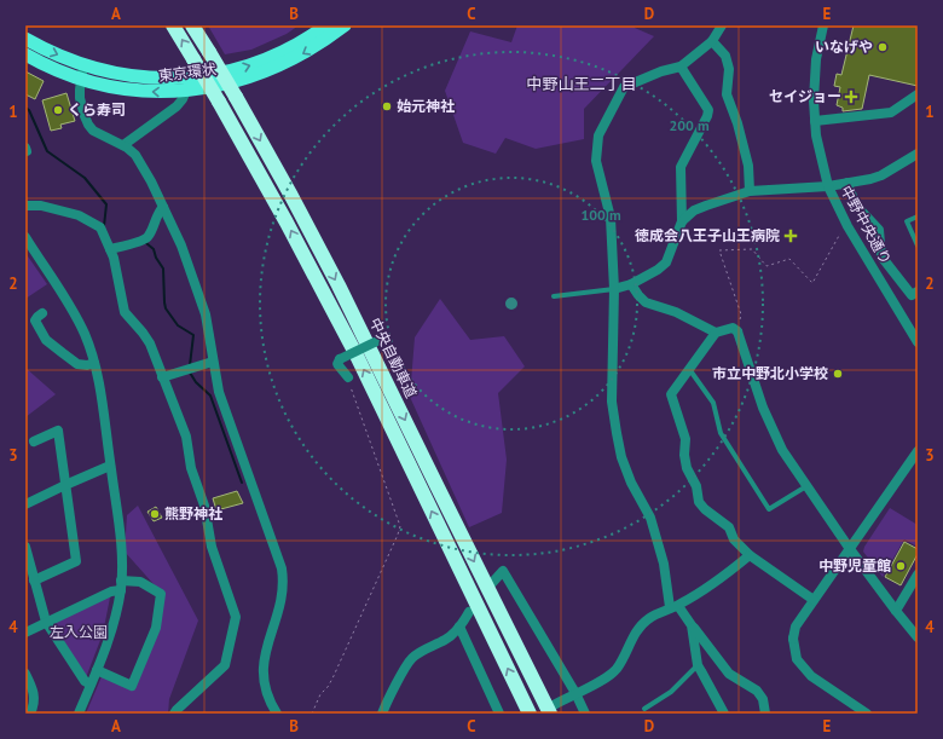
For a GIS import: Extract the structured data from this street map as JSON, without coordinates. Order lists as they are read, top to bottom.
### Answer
{
  "streets": {
    "highway": ["東京環状", "中央自動車道"],
    "street": ["中野中央通り"]
  },
  "districts": ["中野山王二丁目"],
  "parks": ["左入公園"],
  "places": {
    "other": [
      "いなげや",
      "始元神社",
      "くら寿司",
      "市立中野北小学校",
      "熊野神社",
      "中野児童館"
    ],
    "health": ["セイジョー", "徳成会八王子山王病院"]
  },
  "grid": {
    "columns": [
      "A",
      "B",
      "C",
      "D",
      "E"
    ],
    "rows": [
      "1",
      "2",
      "3",
      "4"
    ]
  },
  "rings": ["200 m", "100 m"]
}
